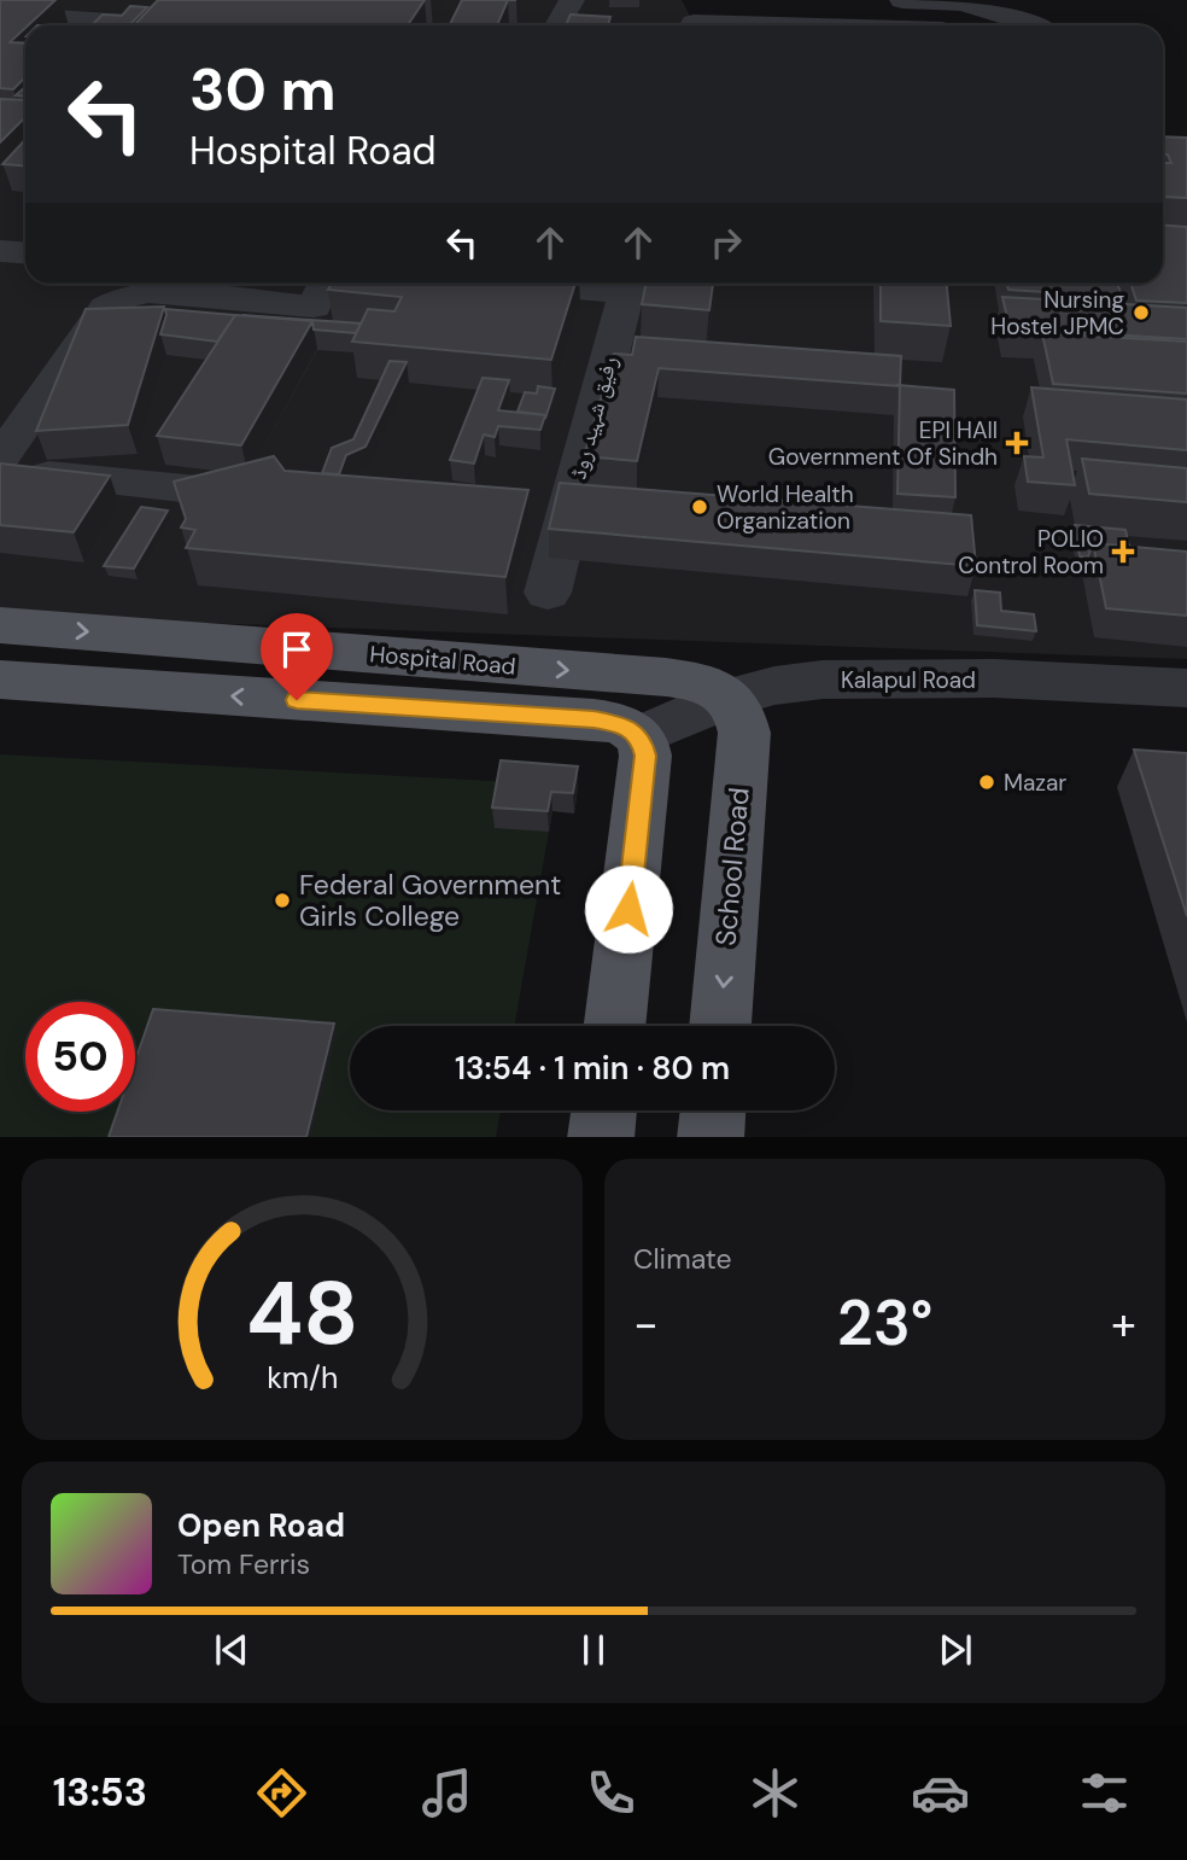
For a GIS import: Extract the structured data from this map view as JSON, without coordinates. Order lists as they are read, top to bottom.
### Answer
{
  "streets": {
    "main road": ["Hospital Road", "School Road"],
    "street": ["رفیق شہید روڈ", "Kalapul Road"]
  },
  "crossings": [
    ["Hospital Road", "Kalapul Road"],
    ["Hospital Road", "School Road"],
    ["Kalapul Road", "School Road"]
  ],
  "places": {
    "other": [
      "Nursing Hostel JPMC",
      "World Health Organization",
      "Mazar",
      "Federal Government Girls College"
    ],
    "health": ["EPI HAll Government Of Sindh", "POLIO Control Room"]
  },
  "page": {
    "turn": ["30 m", "Hospital Road"],
    "limit": "50",
    "trip": "13:54 · 1 min · 80 m",
    "tile": "Climate",
    "heat": ["−", "23°", "+"],
    "song": ["Open Road", "Tom Ferris"],
    "tabs": "13:53",
    "gauge": ["48", "km/h"]
  }
}
